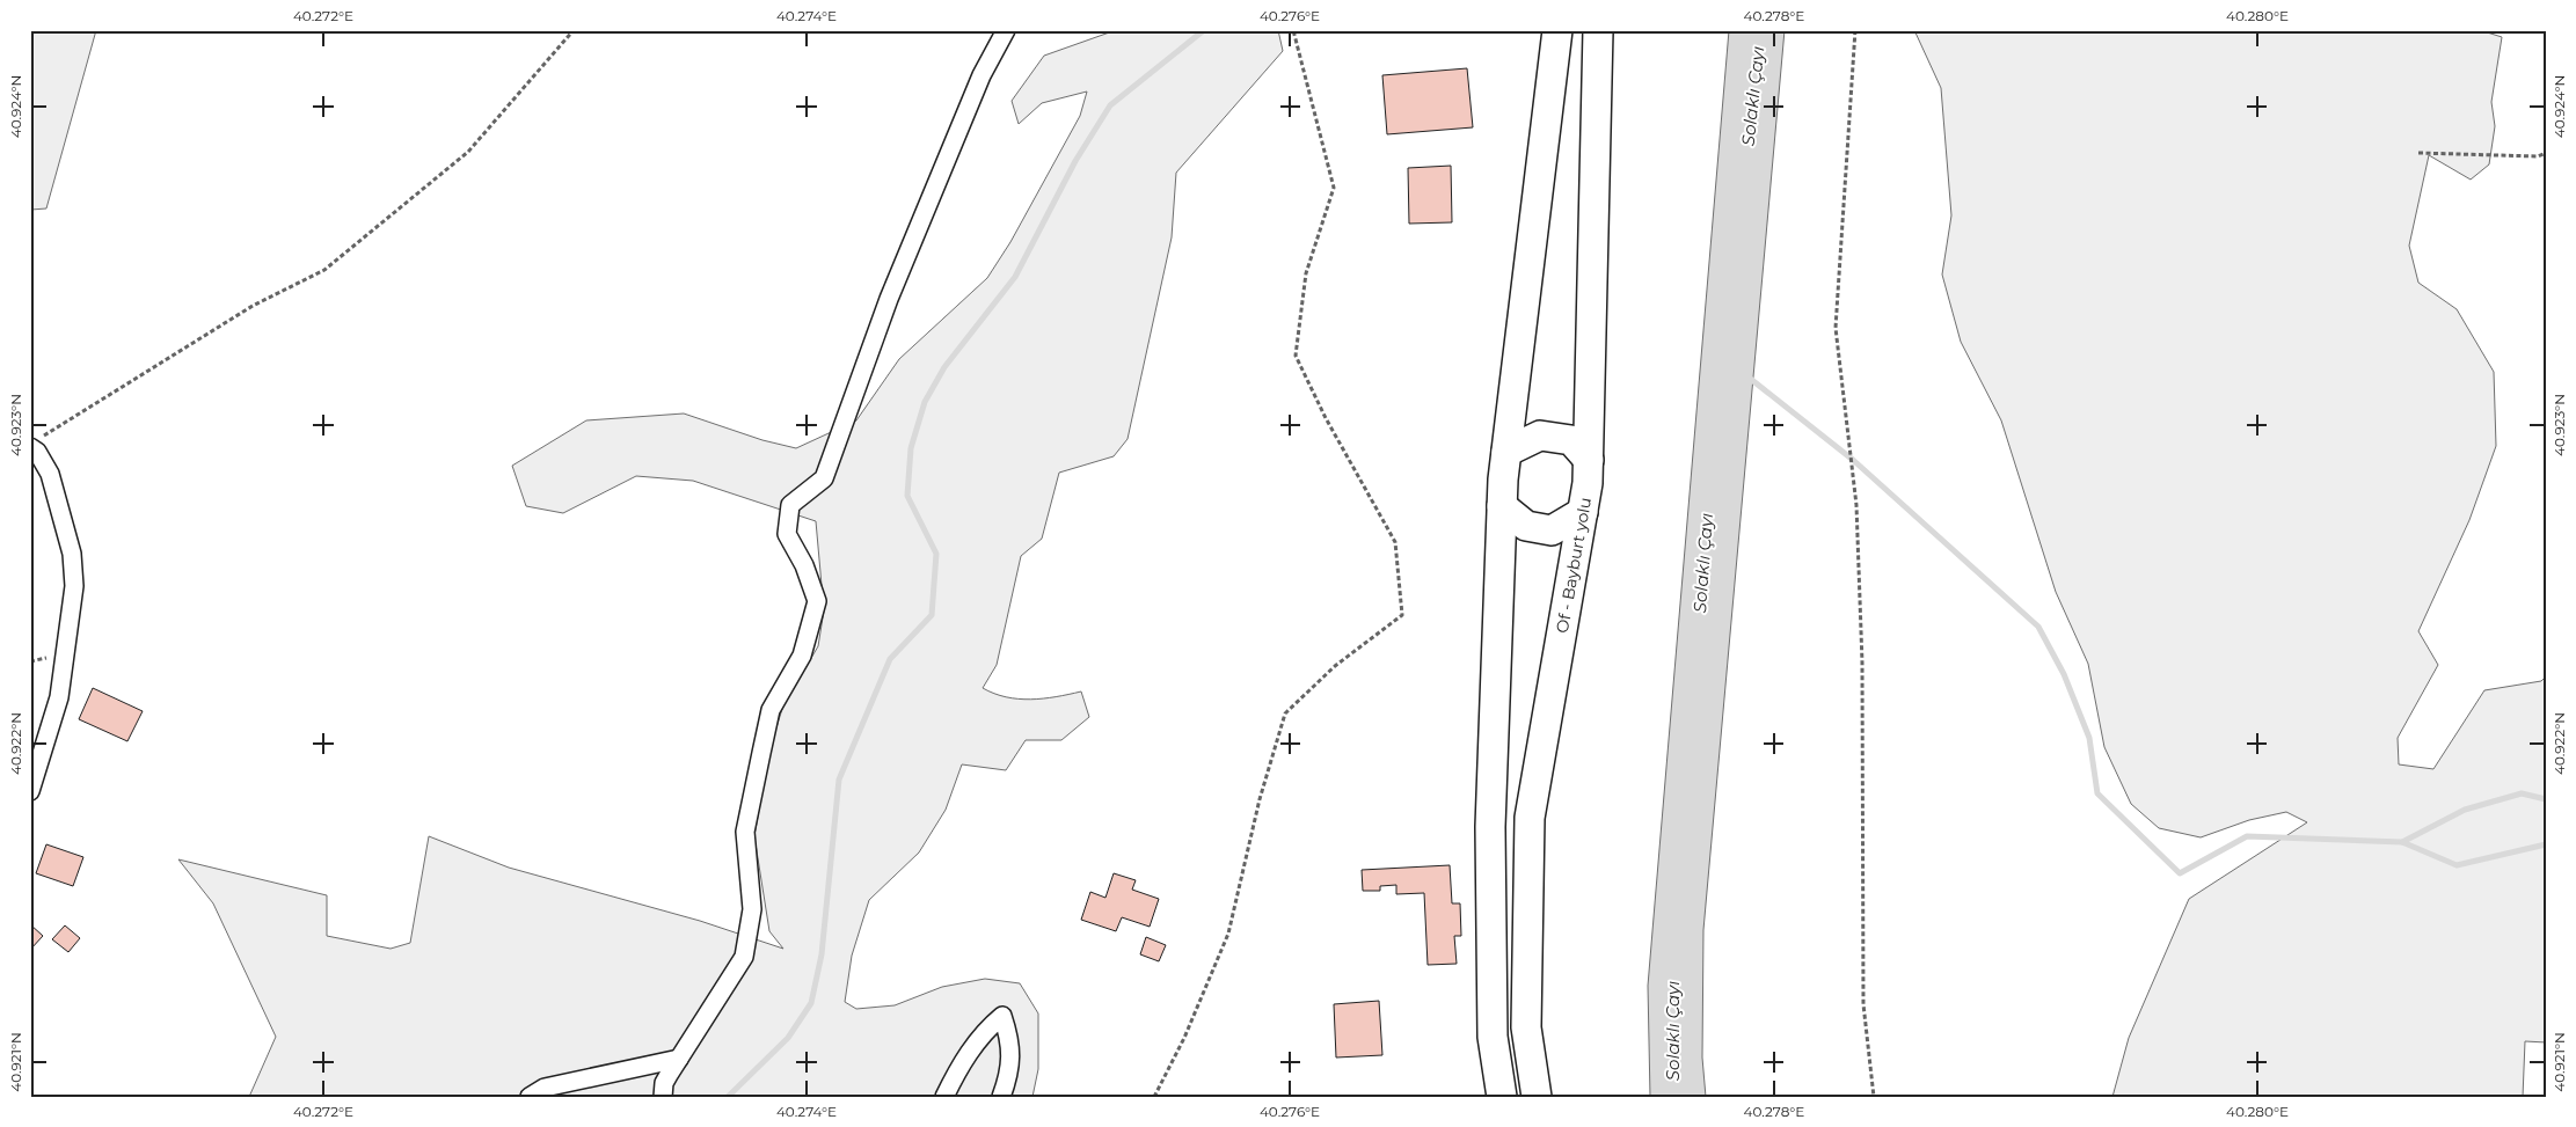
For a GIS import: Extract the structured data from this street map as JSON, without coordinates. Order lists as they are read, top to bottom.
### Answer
{
  "streets": {
    "highway": ["Of - Bayburt yolu"]
  },
  "water": ["Solaklı Çayı"],
  "coordinates": [
    "40.272°E",
    "40.274°E",
    "40.276°E",
    "40.278°E",
    "40.280°E",
    "40.924°N",
    "40.923°N",
    "40.922°N",
    "40.921°N"
  ]
}
